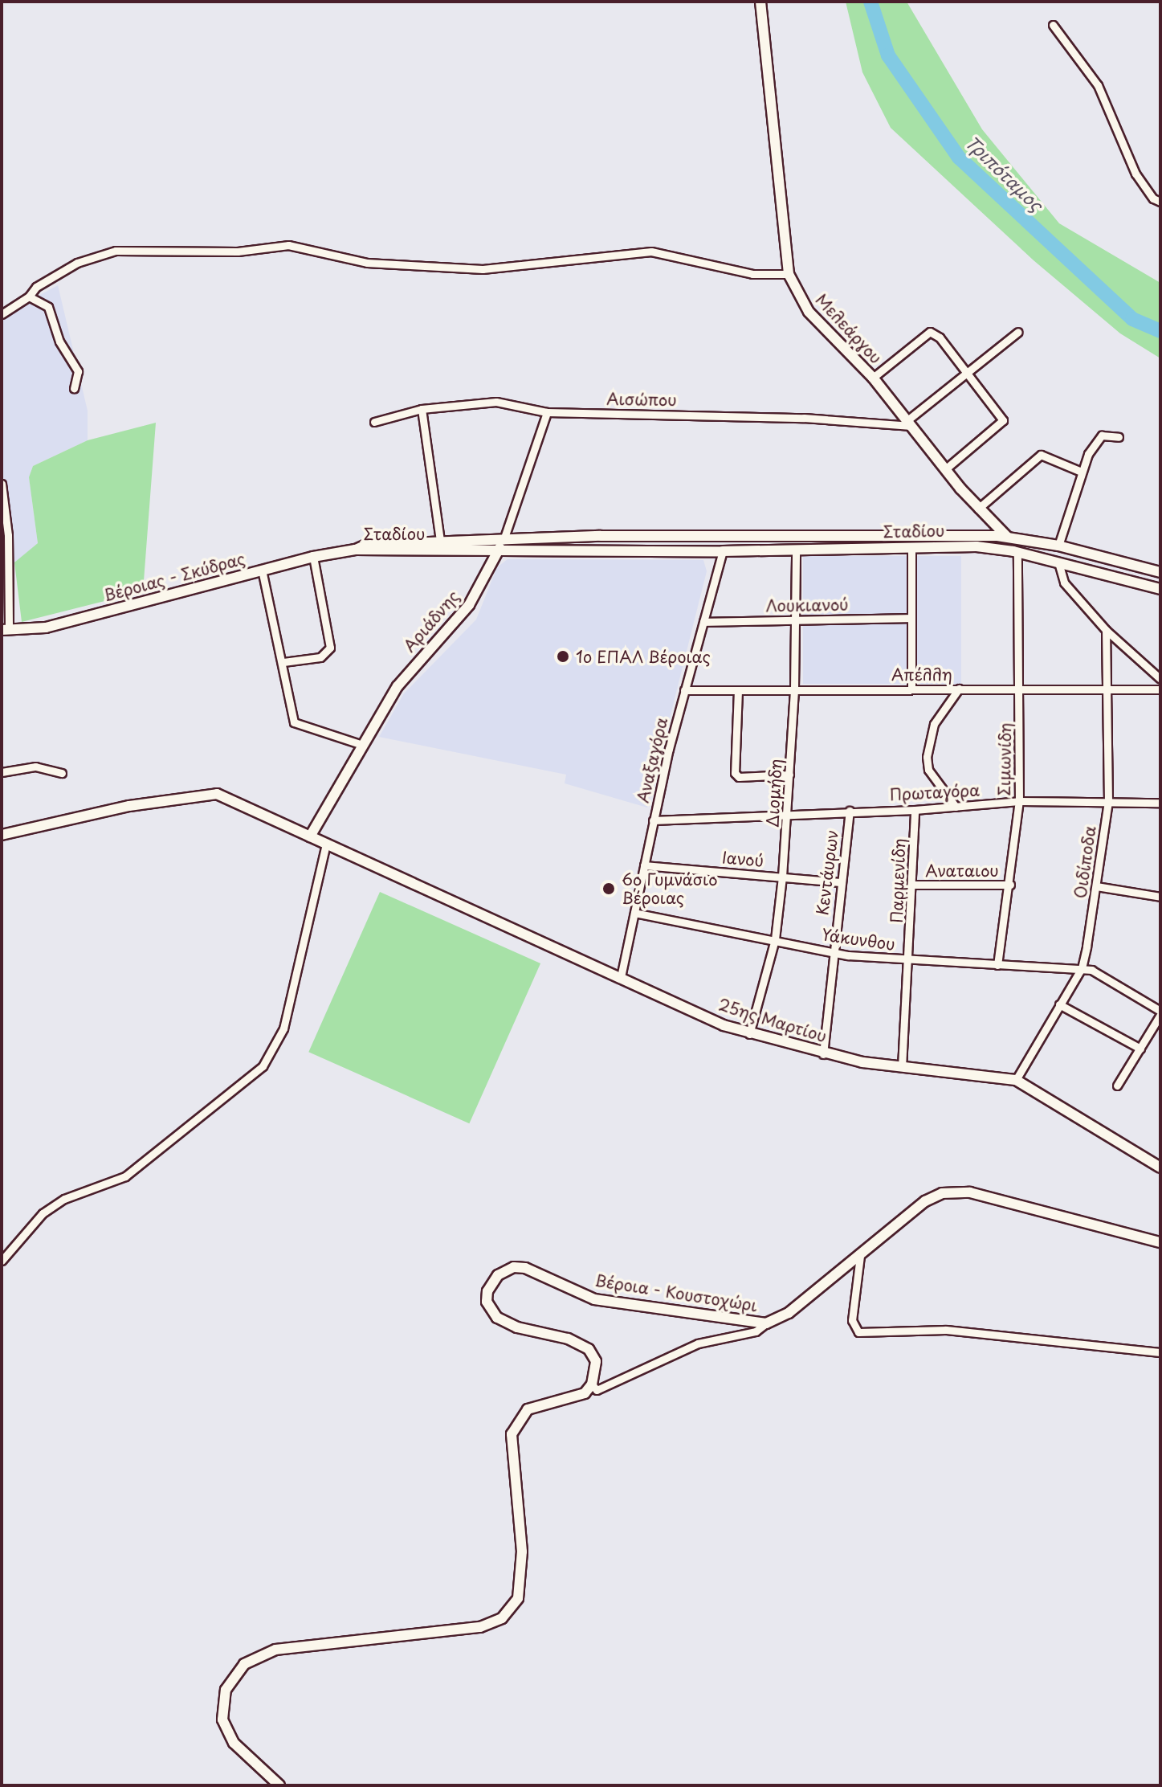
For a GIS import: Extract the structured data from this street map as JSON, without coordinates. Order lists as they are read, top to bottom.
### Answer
{
  "streets": {
    "street": [
      "Μελεάργου",
      "Αισώπου",
      "Σταδίου",
      "Βέροιας - Σκύδρας",
      "Λουκιανού",
      "Αριάδνης",
      "Απέλλη",
      "Σιμωνίδη",
      "Αναξαγόρα",
      "Πρωταγόρα",
      "Διομήδη",
      "Ιανού",
      "Οιδίποδα",
      "Αναταιου",
      "Κεντάυρων",
      "Παρμενίδη",
      "Υάκυνθου",
      "25ης Μαρτίου",
      "Βέροια - Κουστοχώρι"
    ]
  },
  "crossings": [
    ["Μελεάργου", "Αισώπου"],
    ["Μελεάργου", "Σταδίου"],
    ["Μελεάργου", "Σιμωνίδη"],
    ["Αισώπου", "Αριάδνης"],
    ["Σταδίου", "Βέροιας - Σκύδρας"],
    ["Σταδίου", "Αριάδνης"],
    ["Σταδίου", "Σιμωνίδη"],
    ["Σταδίου", "Αναξαγόρα"],
    ["Σταδίου", "Διομήδη"],
    ["Λουκιανού", "Αναξαγόρα"],
    ["Λουκιανού", "Διομήδη"],
    ["Αριάδνης", "25ης Μαρτίου"],
    ["Απέλλη", "Σιμωνίδη"],
    ["Απέλλη", "Αναξαγόρα"],
    ["Απέλλη", "Διομήδη"],
    ["Απέλλη", "Οιδίποδα"],
    ["Σιμωνίδη", "Πρωταγόρα"],
    ["Σιμωνίδη", "Αναταιου"],
    ["Σιμωνίδη", "Υάκυνθου"],
    ["Αναξαγόρα", "Πρωταγόρα"],
    ["Αναξαγόρα", "Ιανού"],
    ["Αναξαγόρα", "Υάκυνθου"],
    ["Αναξαγόρα", "25ης Μαρτίου"],
    ["Πρωταγόρα", "Διομήδη"],
    ["Πρωταγόρα", "Οιδίποδα"],
    ["Πρωταγόρα", "Κεντάυρων"],
    ["Πρωταγόρα", "Παρμενίδη"],
    ["Διομήδη", "Ιανού"],
    ["Διομήδη", "Υάκυνθου"],
    ["Διομήδη", "25ης Μαρτίου"],
    ["Ιανού", "Κεντάυρων"],
    ["Οιδίποδα", "Υάκυνθου"],
    ["Οιδίποδα", "25ης Μαρτίου"],
    ["Αναταιου", "Παρμενίδη"],
    ["Κεντάυρων", "Υάκυνθου"],
    ["Κεντάυρων", "25ης Μαρτίου"],
    ["Παρμενίδη", "Υάκυνθου"],
    ["Παρμενίδη", "25ης Μαρτίου"]
  ],
  "water": ["Τριπόταμος"],
  "places": ["1ο ΕΠΑΛ Βέροιας", "6ο Γυμνάσιο Βέροιας"]
}
